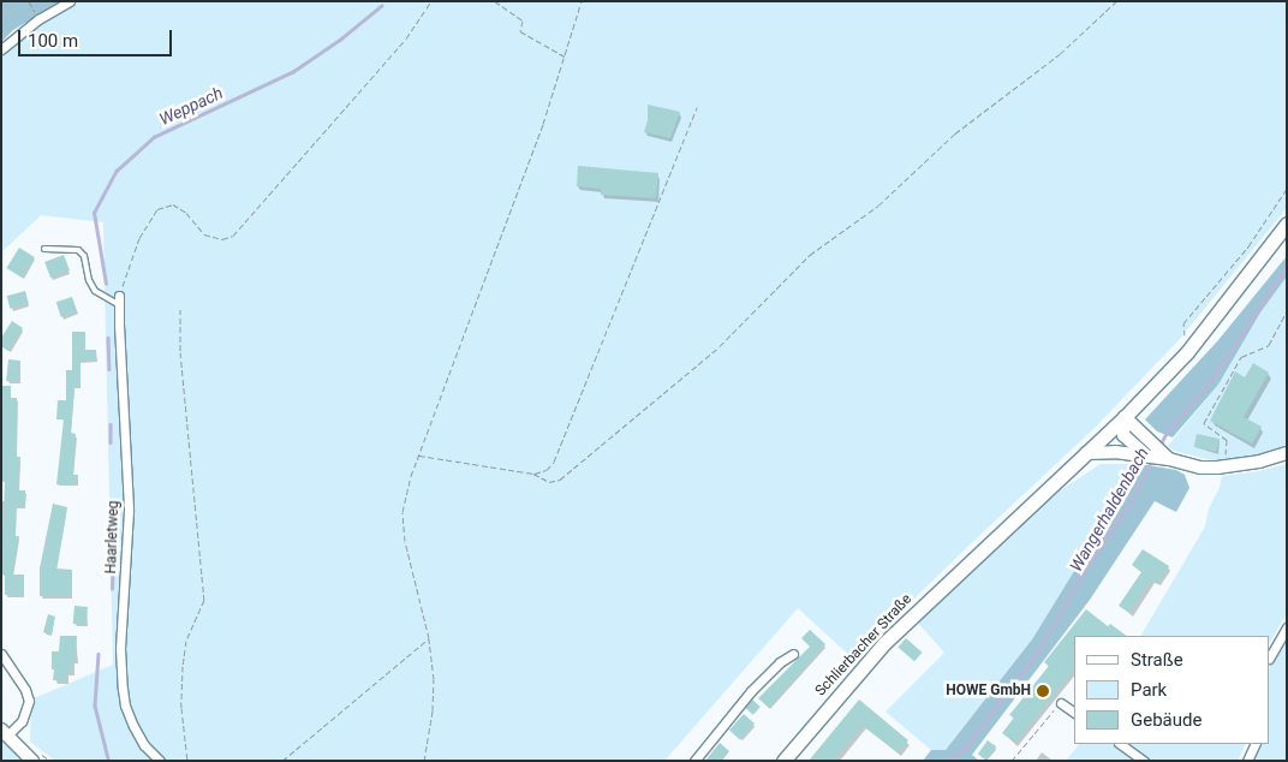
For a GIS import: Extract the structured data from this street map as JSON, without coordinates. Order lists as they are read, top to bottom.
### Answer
{
  "streets": {
    "main road": ["Schlierbacher Straße"],
    "street": ["Haarletweg"]
  },
  "water": ["Weppach", "Wangerhaldenbach"],
  "places": ["HOWE GmbH"],
  "legend": ["Straße", "Park", "Gebäude"],
  "scale_bar": "100 m"
}
